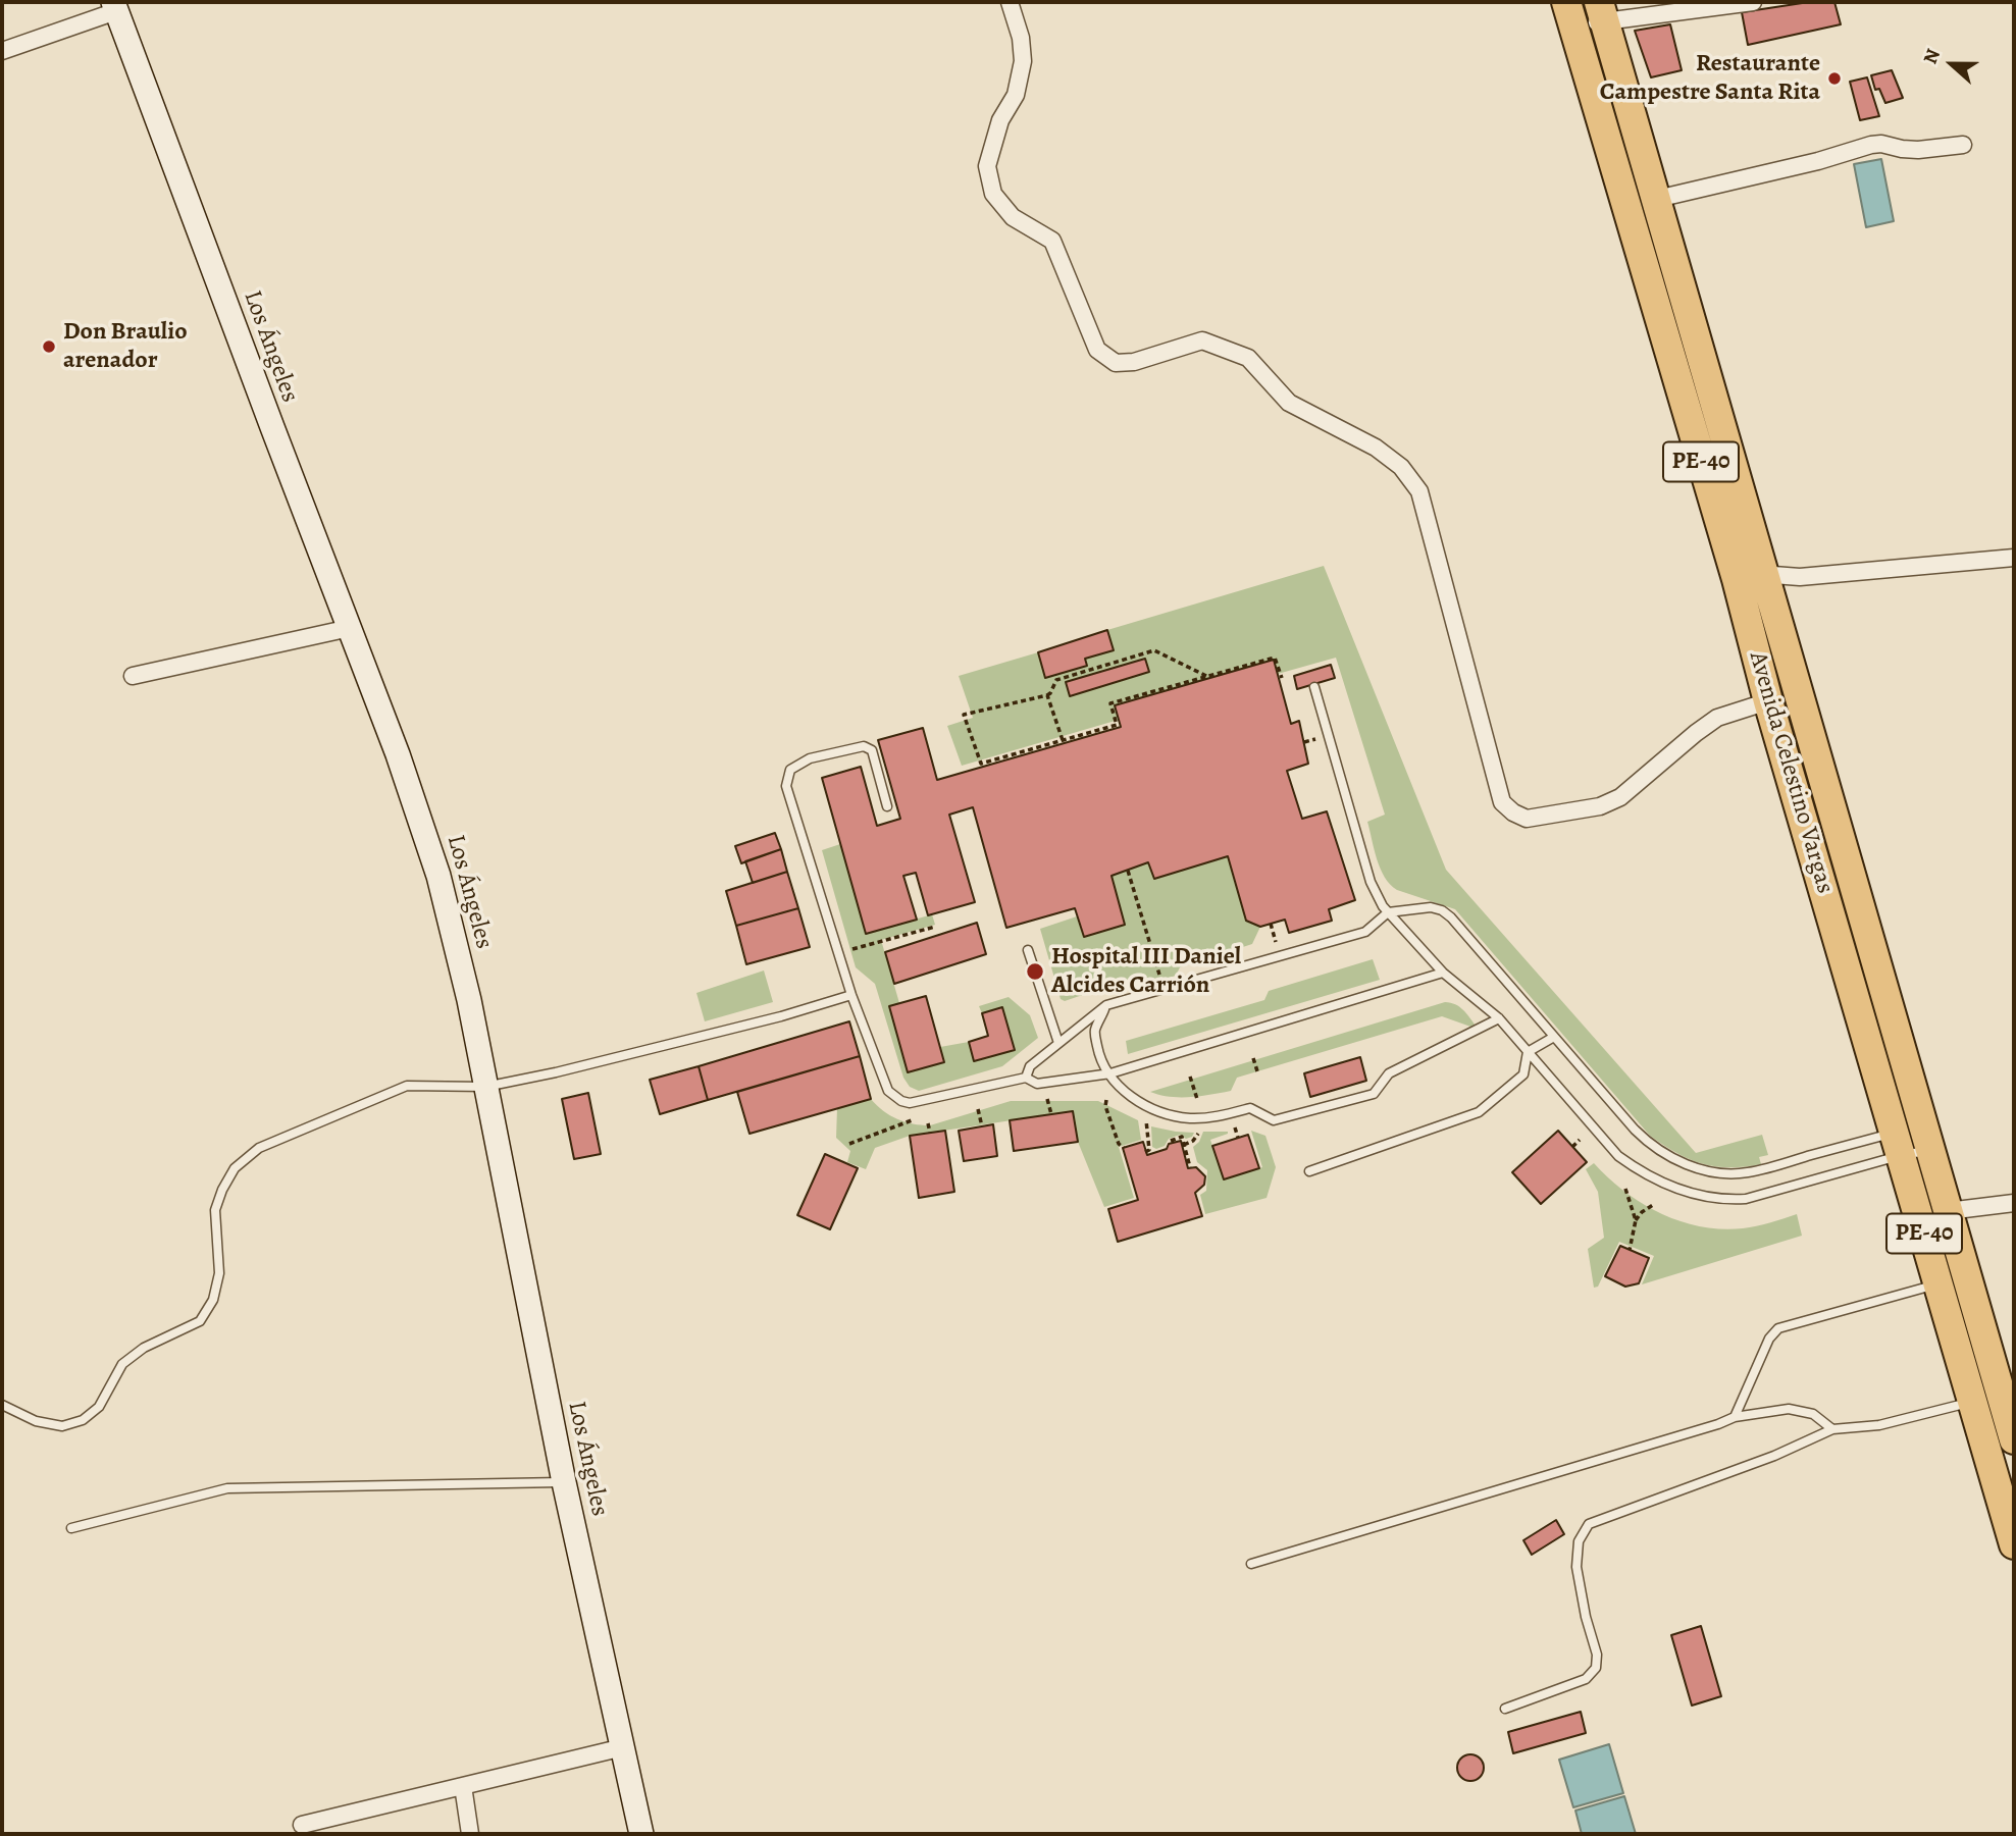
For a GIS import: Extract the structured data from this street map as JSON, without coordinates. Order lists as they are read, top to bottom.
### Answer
{
  "streets": {
    "highway": ["PE-40", "Avenida Celestino Vargas"],
    "main road": ["Los Ángeles"]
  },
  "places": ["Restaurante Campestre Santa Rita", "Don Braulio arenador", "Hospital III Daniel Alcides Carrión"],
  "north": "left"
}
